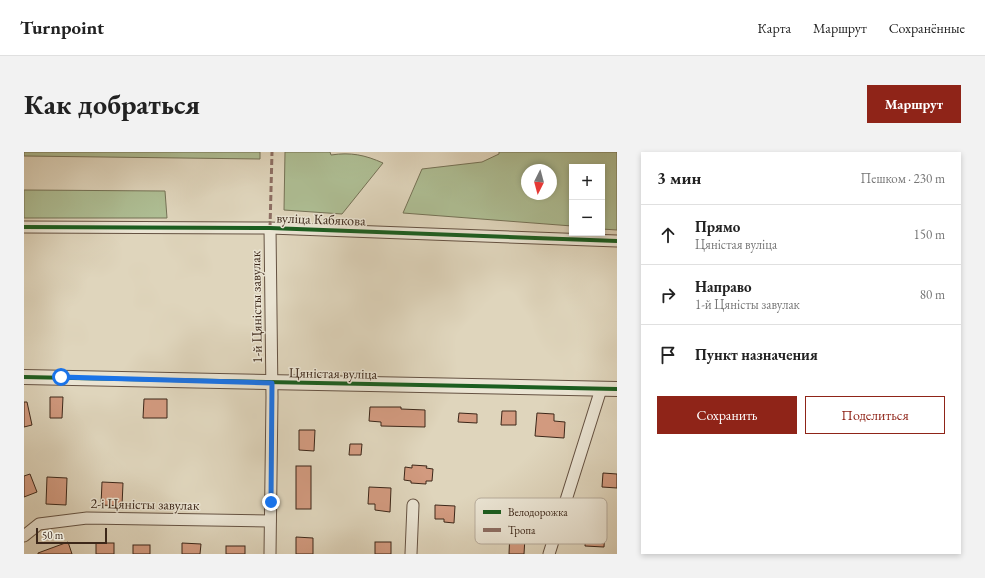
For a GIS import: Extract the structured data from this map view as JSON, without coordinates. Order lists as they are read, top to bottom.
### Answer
{
  "streets": {
    "street": [
      "вуліца Кабякова",
      "1-й Цяністы завулак",
      "Цяністая вуліца",
      "2-і Цяністы завулак"
    ]
  },
  "crossings": [
    ["вуліца Кабякова", "1-й Цяністы завулак"],
    ["1-й Цяністы завулак", "Цяністая вуліца"],
    ["1-й Цяністы завулак", "2-і Цяністы завулак"]
  ],
  "legend": ["Велодорожка", "Тропа"],
  "scale_bar": "50 m",
  "north": "bottom",
  "page": {
    "header": "Turnpoint",
    "nav": ["Карта", "Маршрут", "Сохранённые"],
    "buttons": [
      "Маршрут",
      ["Сохранить", "Поделиться"]
    ],
    "title": "Как добраться",
    "heading": ["3 мин", "Пешком · 230 m"],
    "map_buttons": ["+", "−"],
    "list": [
      ["Прямо", "Цяністая вуліца", "150 m"],
      ["Направо", "1-й Цяністы завулак", "80 m"],
      "Пункт назначения"
    ],
    "scale": "50 m"
  }
}
